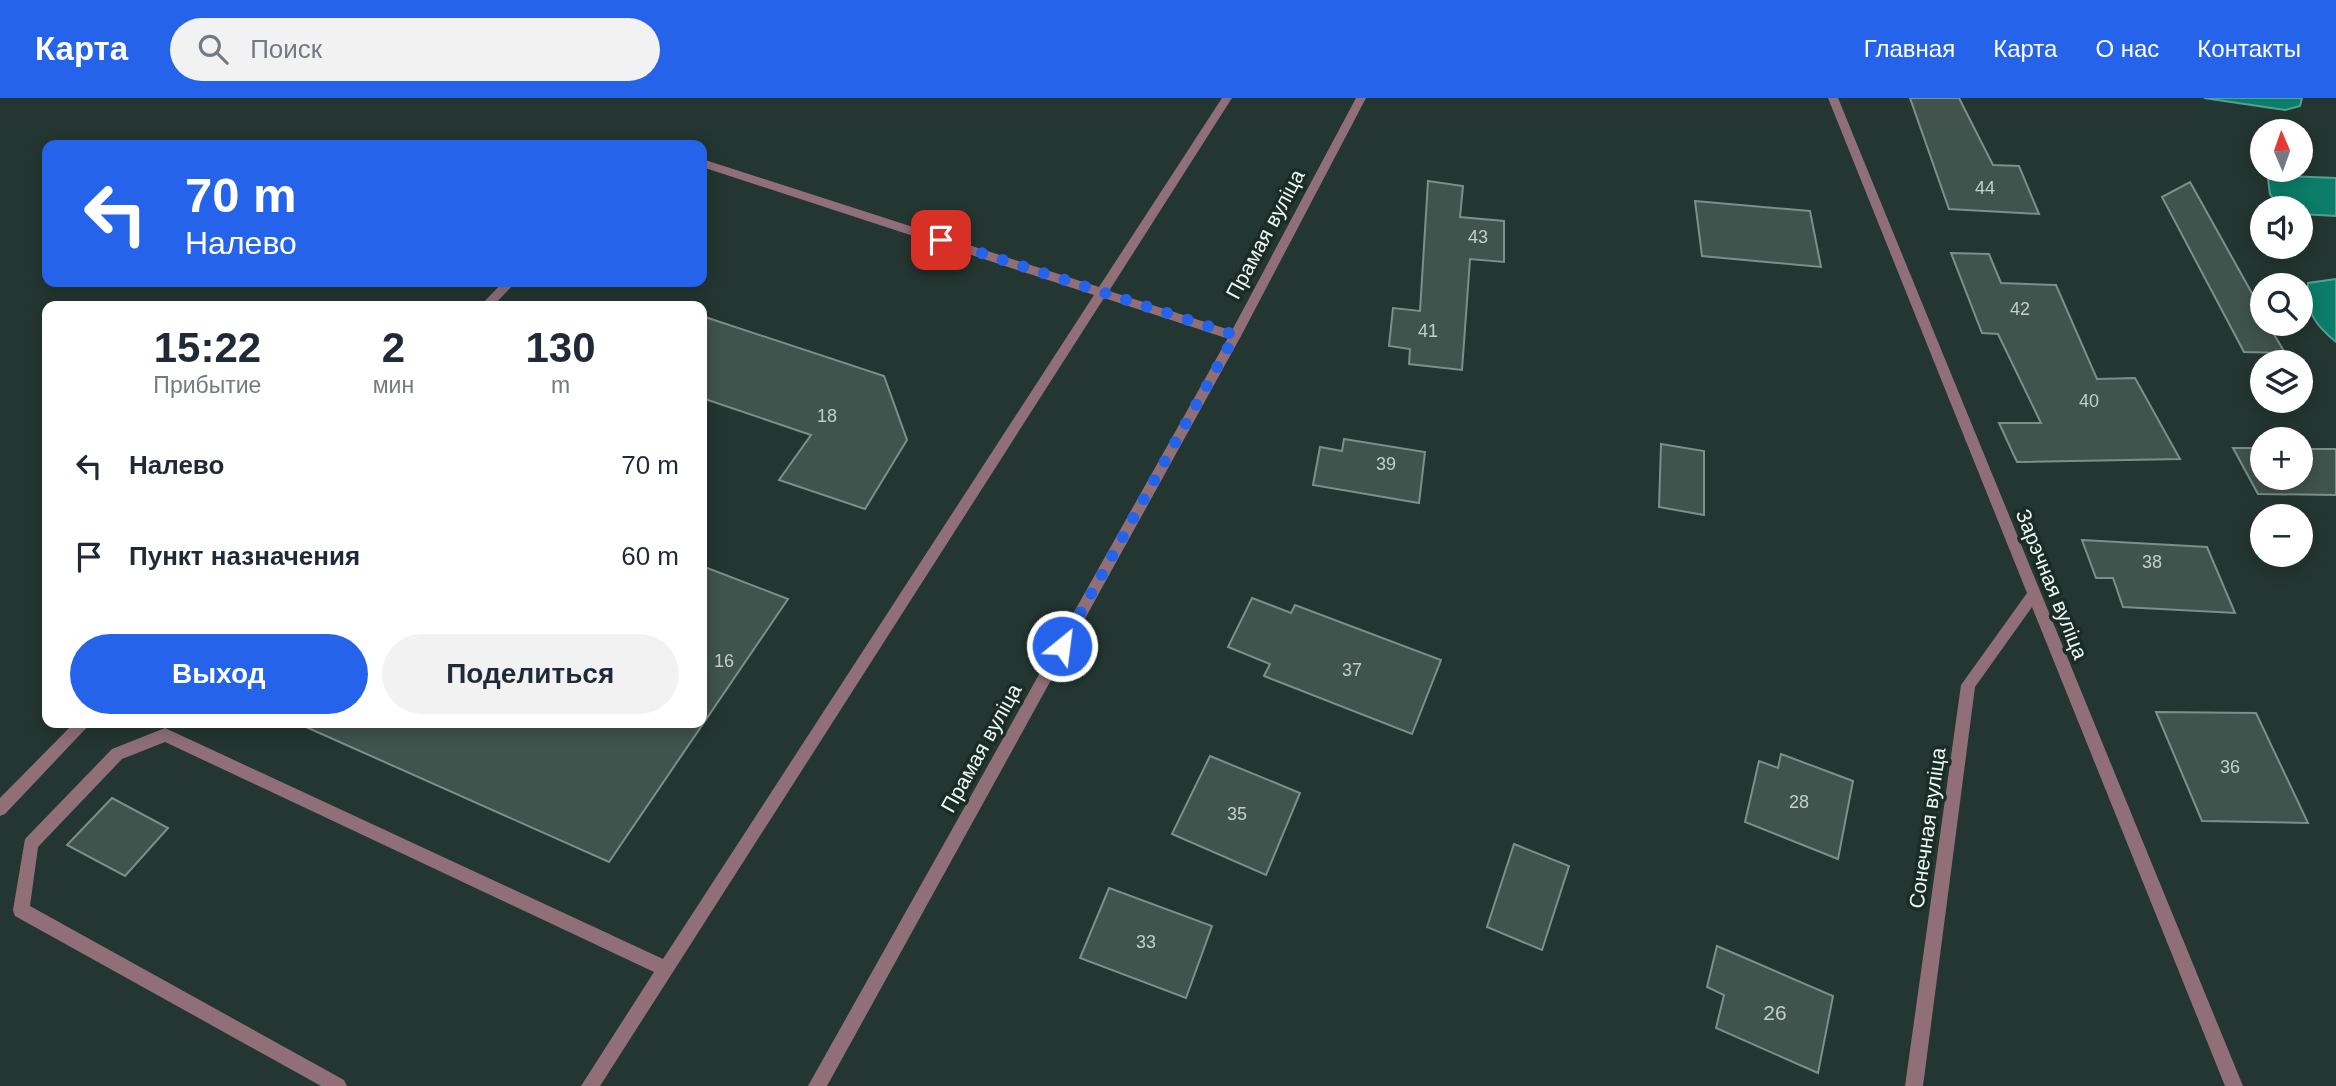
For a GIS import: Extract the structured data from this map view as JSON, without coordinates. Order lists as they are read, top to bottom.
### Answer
{
  "streets": {
    "street": ["Прамая вуліца", "Зарэчная вуліца", "Сонечная вуліца"]
  },
  "crossings": [
    ["Зарэчная вуліца", "Сонечная вуліца"]
  ],
  "house_numbers": [
    "44",
    "43",
    "42",
    "41",
    "40",
    "18",
    "39",
    "38",
    "16",
    "37",
    "36",
    "28",
    "35",
    "33",
    "26"
  ],
  "north": "top",
  "page": {
    "header": "Карта",
    "search": "Поиск",
    "nav": [
      "Главная",
      "Карта",
      "О нас",
      "Контакты"
    ],
    "map_buttons": ["+", "−"],
    "turn": ["70 m", "Налево"],
    "eta": [
      "15:22",
      "Прибытие",
      "2",
      "мин",
      "130",
      "m"
    ],
    "list": [
      {
        "name": "Налево",
        "value": "70 m"
      },
      {
        "name": "Пункт назначения",
        "value": "60 m"
      }
    ],
    "buttons": ["Выход", "Поделиться"]
  }
}
